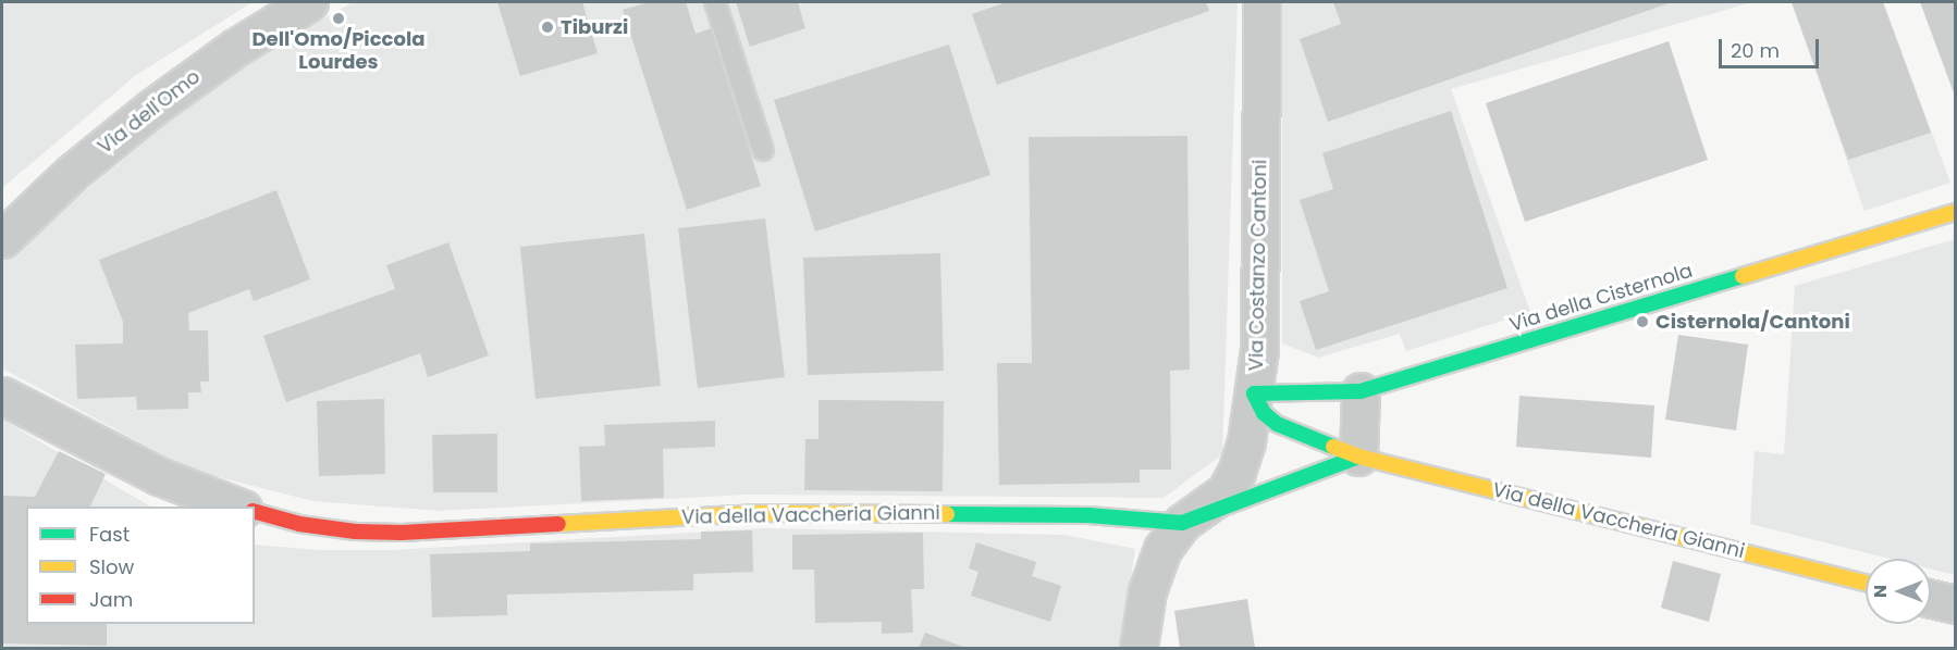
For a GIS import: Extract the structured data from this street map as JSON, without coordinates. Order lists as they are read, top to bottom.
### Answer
{
  "streets": {
    "street": [
      "Via dell'Omo",
      "Via Costanzo Cantoni",
      "Via della Cisternola",
      "Via della Vaccheria Gianni"
    ]
  },
  "crossings": [
    ["Via Costanzo Cantoni", "Via della Cisternola"],
    ["Via Costanzo Cantoni", "Via della Vaccheria Gianni"],
    ["Via della Cisternola", "Via della Vaccheria Gianni"]
  ],
  "places": ["Dell'Omo/Piccola Lourdes", "Tiburzi", "Cisternola/Cantoni"],
  "legend": ["Fast", "Slow", "Jam"],
  "scale_bar": "20 m",
  "north": "left"
}
